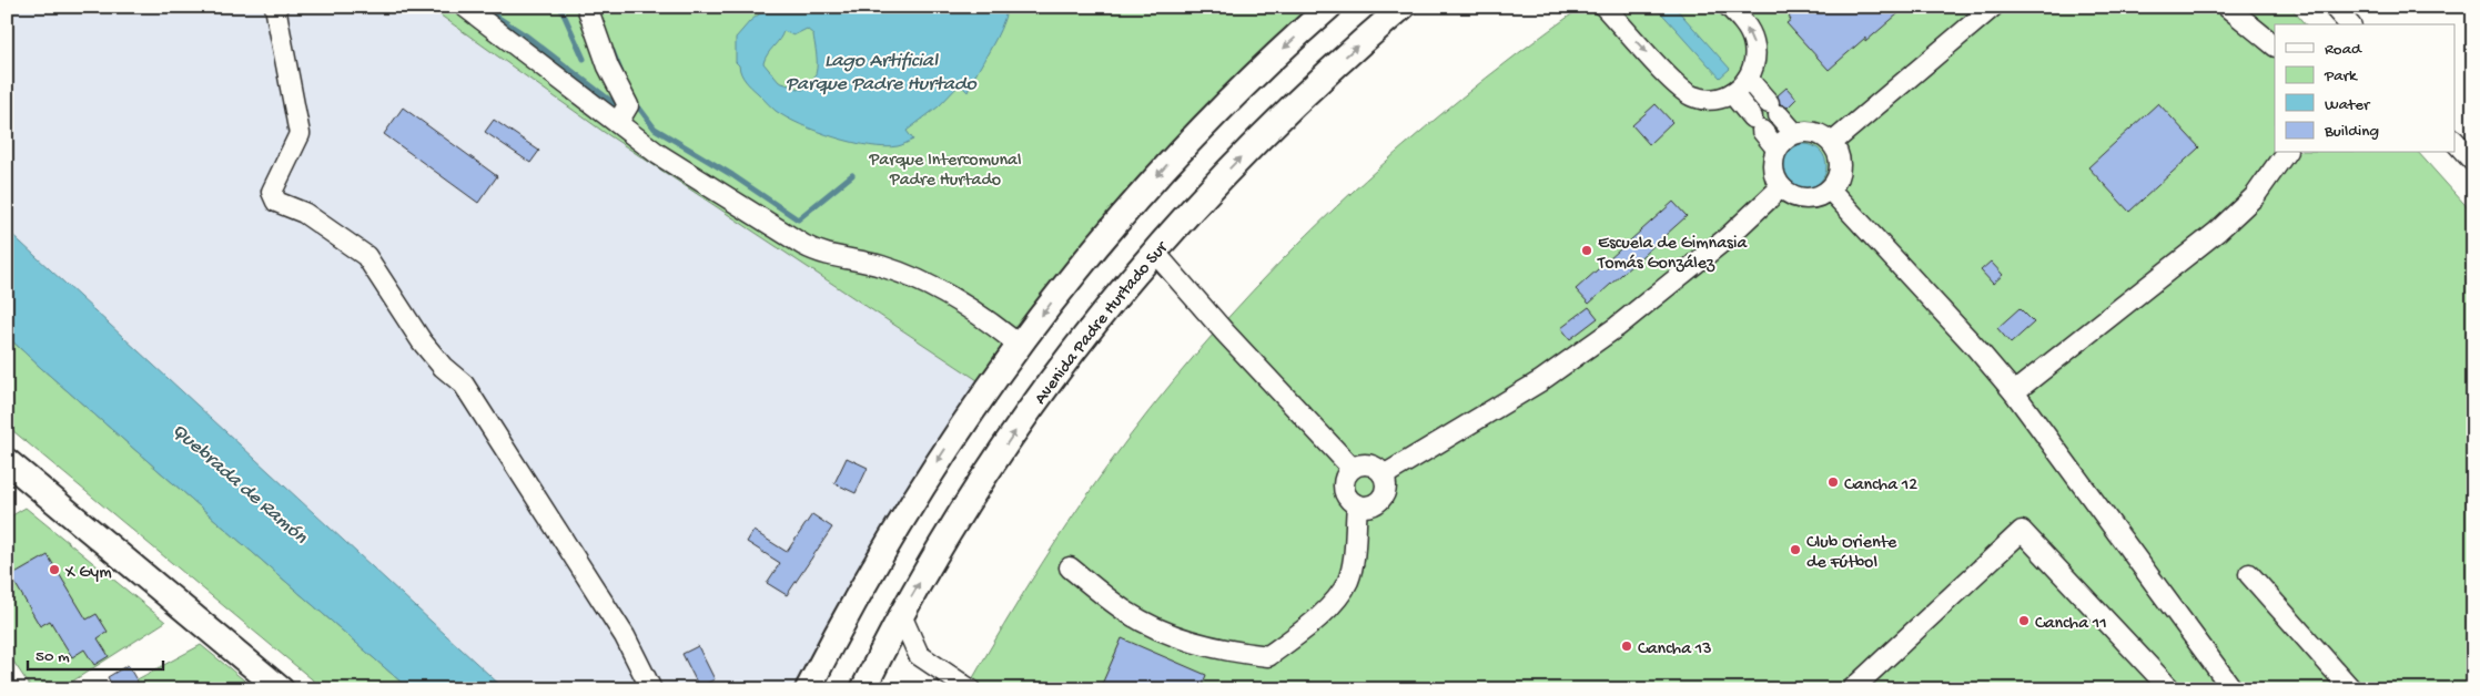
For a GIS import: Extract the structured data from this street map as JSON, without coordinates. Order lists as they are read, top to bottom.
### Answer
{
  "streets": {
    "main road": ["Avenida Padre Hurtado Sur"]
  },
  "water": ["Lago Artificial Parque Padre Hurtado", "Quebrada de Ramón"],
  "parks": ["Parque Intercomunal Padre Hurtado"],
  "places": [
    "Escuela de Gimnasia Tomás González",
    "Cancha 12",
    "Club Oriente de Fútbol",
    "X Gym",
    "Cancha 11",
    "Cancha 13"
  ],
  "legend": [
    "Road",
    "Park",
    "Water",
    "Building"
  ],
  "scale_bar": "50 m"
}
